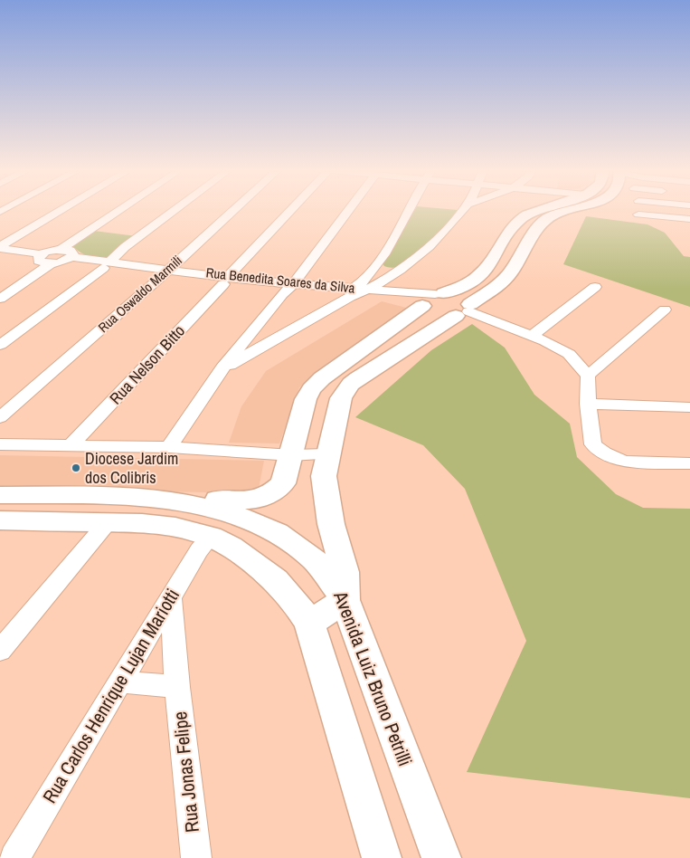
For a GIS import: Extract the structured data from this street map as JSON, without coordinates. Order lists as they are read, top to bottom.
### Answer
{
  "streets": {
    "main road": ["Avenida Luiz Bruno Petrilli"],
    "street": [
      "Rua Benedita Soares da Silva",
      "Rua Oswaldo Marmili",
      "Rua Nelson Bitto",
      "Rua Carlos Henrique Lujan Mariotti",
      "Rua Jonas Felipe"
    ]
  },
  "crossings": [
    ["Rua Benedita Soares da Silva", "Rua Oswaldo Marmili"],
    ["Rua Benedita Soares da Silva", "Rua Nelson Bitto"],
    ["Rua Carlos Henrique Lujan Mariotti", "Rua Jonas Felipe"]
  ],
  "places": ["Diocese Jardim dos Colibris"]
}
